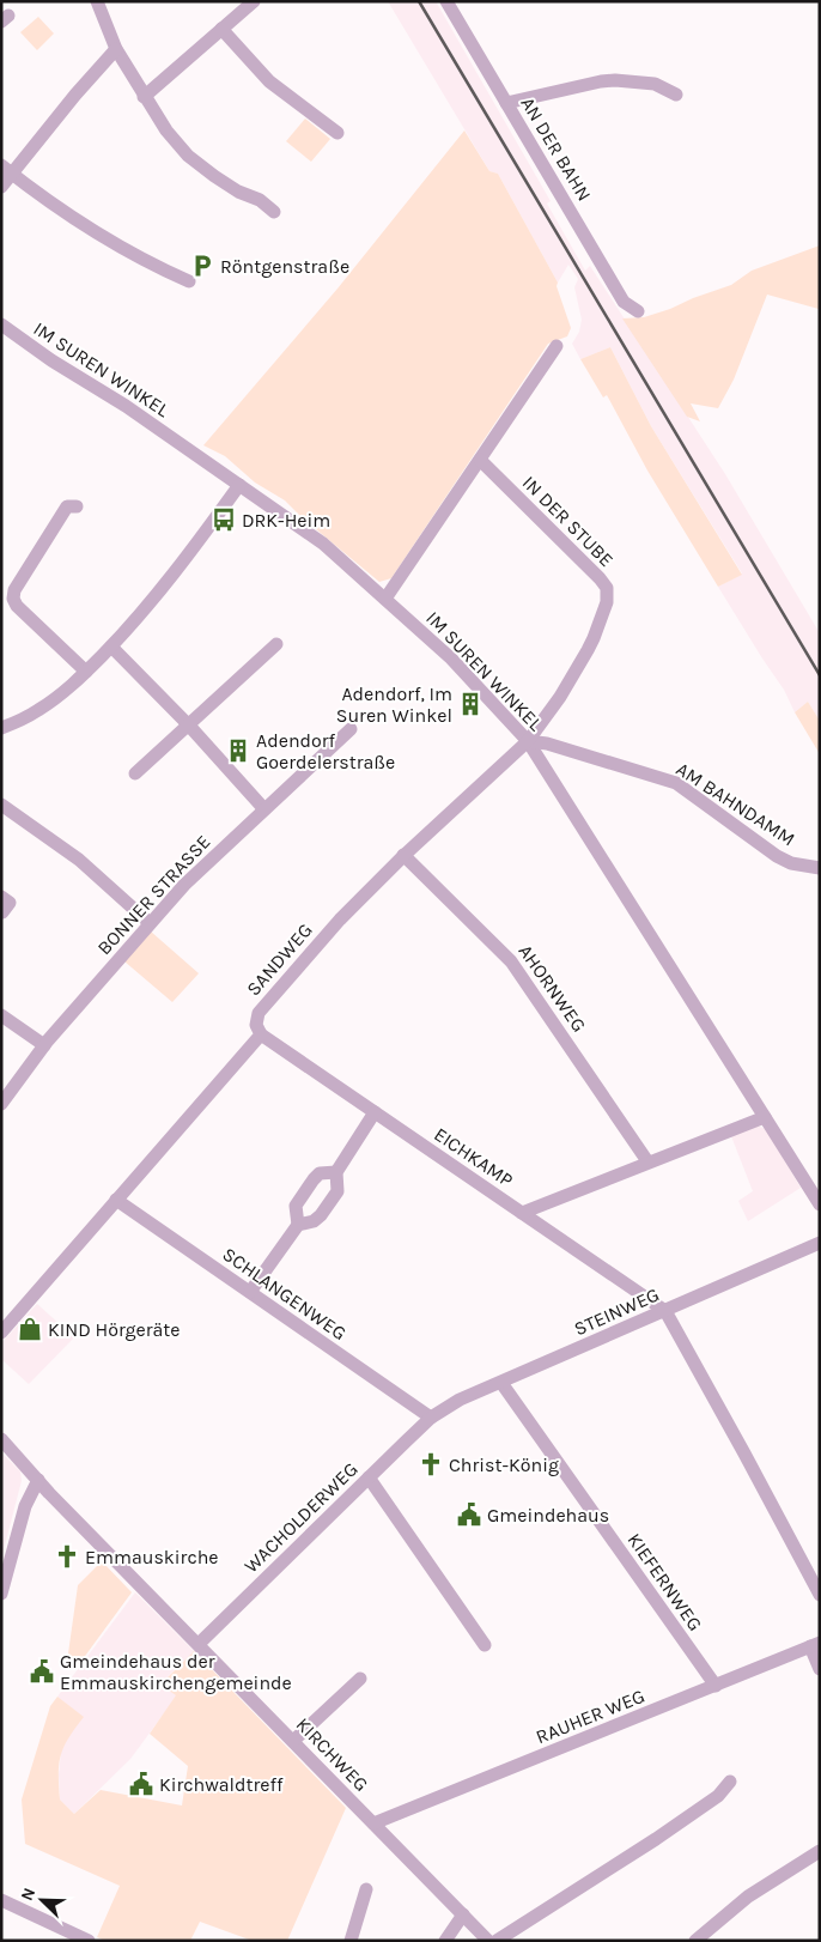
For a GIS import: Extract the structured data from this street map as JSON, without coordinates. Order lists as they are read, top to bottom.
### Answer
{
  "streets": {
    "street": [
      "AN DER BAHN",
      "IM SUREN WINKEL",
      "IN DER STUBE",
      "AM BAHNDAMM",
      "BONNER STRASSE",
      "SANDWEG",
      "AHORNWEG",
      "EICHKAMP",
      "SCHLANGENWEG",
      "STEINWEG",
      "WACHOLDERWEG",
      "KIEFERNWEG",
      "RAUHER WEG",
      "KIRCHWEG"
    ]
  },
  "crossings": [
    ["IM SUREN WINKEL", "IN DER STUBE"],
    ["IM SUREN WINKEL", "AM BAHNDAMM"],
    ["IM SUREN WINKEL", "SANDWEG"],
    ["IN DER STUBE", "AM BAHNDAMM"],
    ["IN DER STUBE", "SANDWEG"],
    ["AM BAHNDAMM", "SANDWEG"],
    ["SANDWEG", "AHORNWEG"],
    ["SANDWEG", "EICHKAMP"],
    ["EICHKAMP", "STEINWEG"],
    ["SCHLANGENWEG", "STEINWEG"],
    ["SCHLANGENWEG", "WACHOLDERWEG"],
    ["STEINWEG", "WACHOLDERWEG"],
    ["STEINWEG", "KIEFERNWEG"],
    ["WACHOLDERWEG", "KIRCHWEG"],
    ["KIEFERNWEG", "RAUHER WEG"],
    ["RAUHER WEG", "KIRCHWEG"]
  ],
  "places": {
    "parking": ["Röntgenstraße"],
    "bus stop": ["DRK-Heim"],
    "building": ["Adendorf, Im Suren Winkel", "Adendorf Goerdelerstraße"],
    "shop": ["KIND Hörgeräte"],
    "church": ["Christ-König", "Emmauskirche"],
    "public building": ["Gmeindehaus", "Gmeindehaus der Emmauskirchengemeinde", "Kirchwaldtreff"]
  },
  "north": "top left"
}
